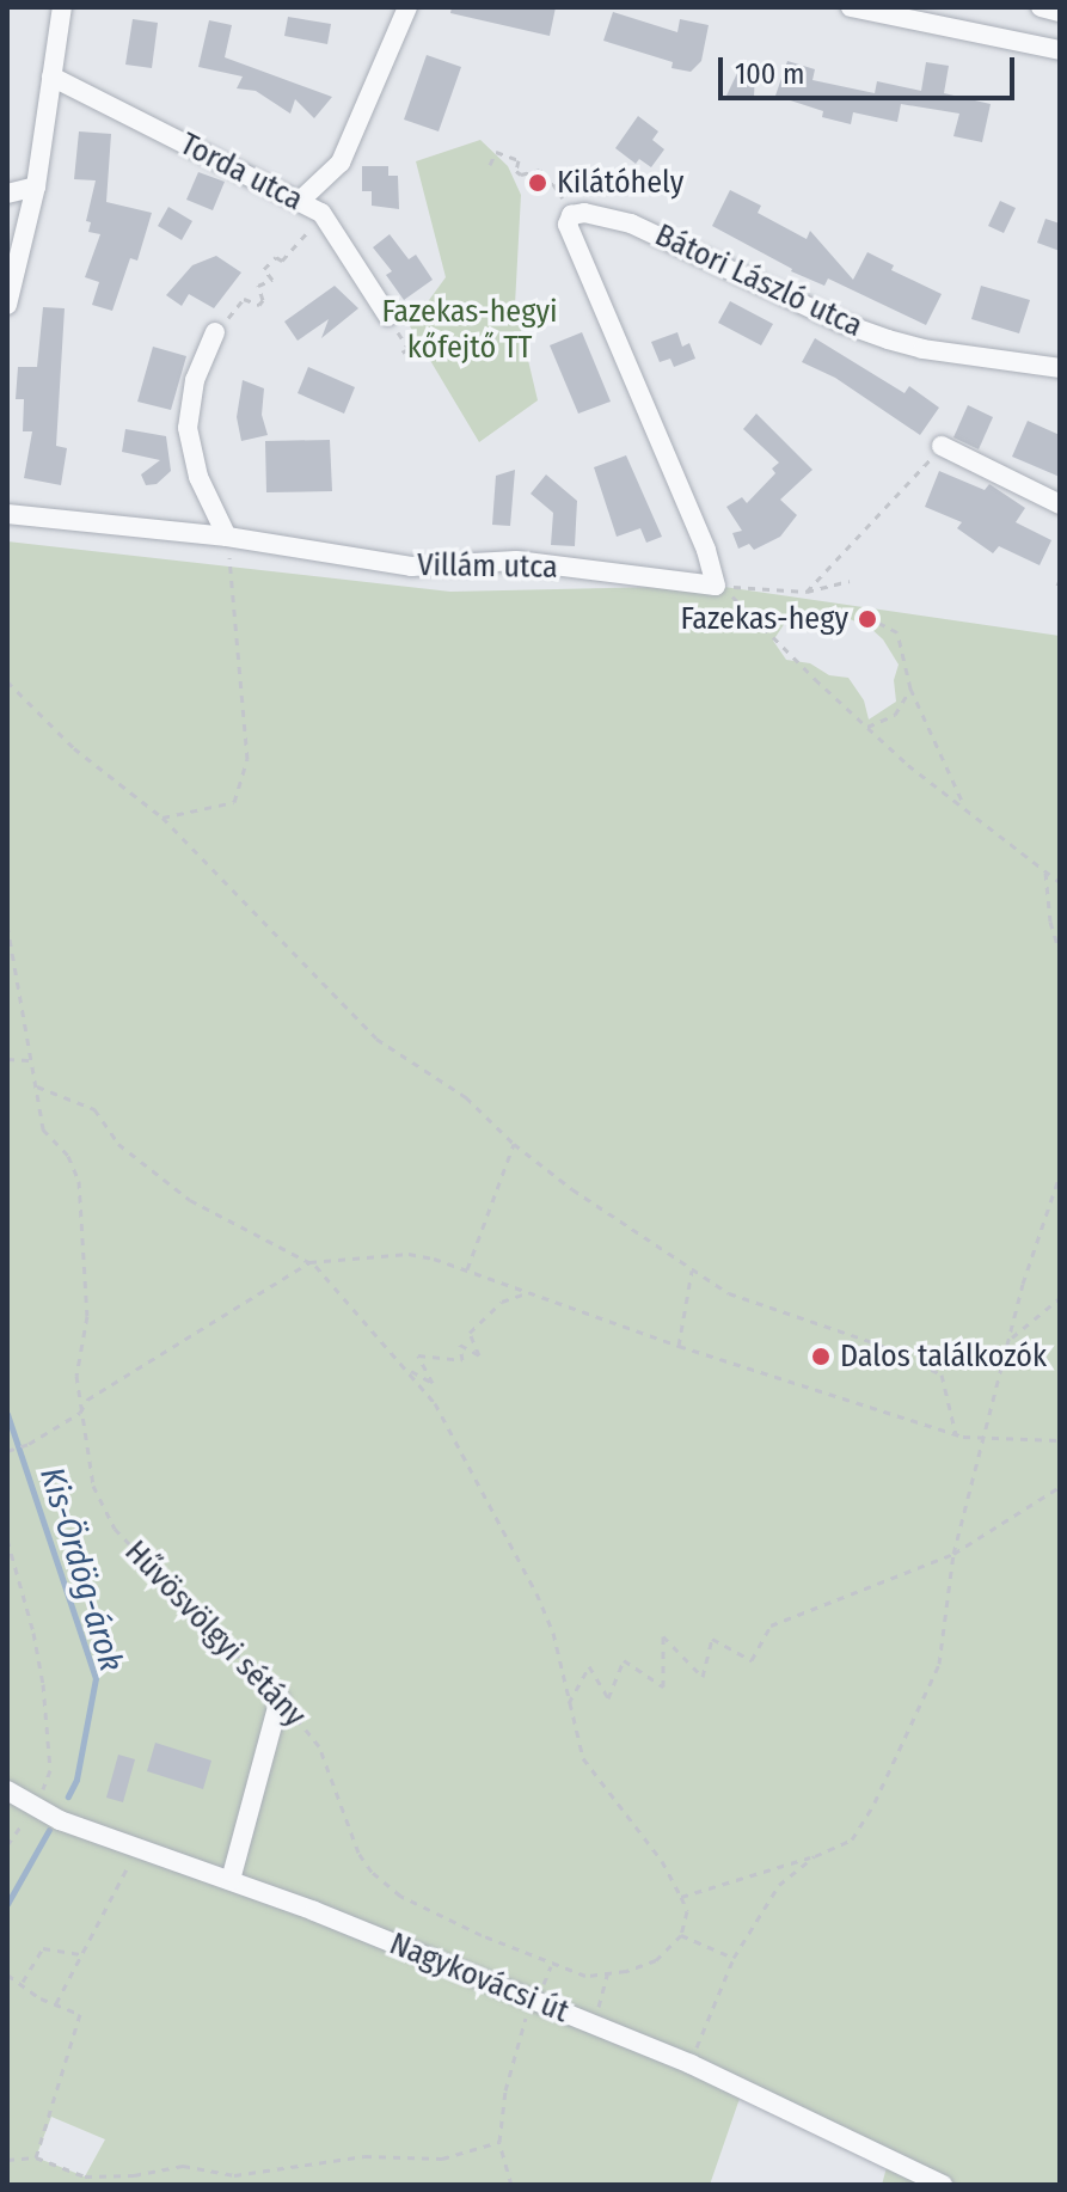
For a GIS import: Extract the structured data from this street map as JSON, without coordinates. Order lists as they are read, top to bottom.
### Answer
{
  "streets": {
    "street": [
      "Torda utca",
      "Bátori László utca",
      "Villám utca",
      "Nagykovácsi út"
    ],
    "path": ["Hűvösvölgyi sétány"]
  },
  "crossings": [
    ["Bátori László utca", "Villám utca"]
  ],
  "water": ["Kis-Ördög-árok"],
  "parks": ["Fazekas-hegyi kőfejtő TT"],
  "places": ["Kilátóhely", "Fazekas-hegy", "Dalos találkozók"],
  "scale_bar": "100 m"
}
